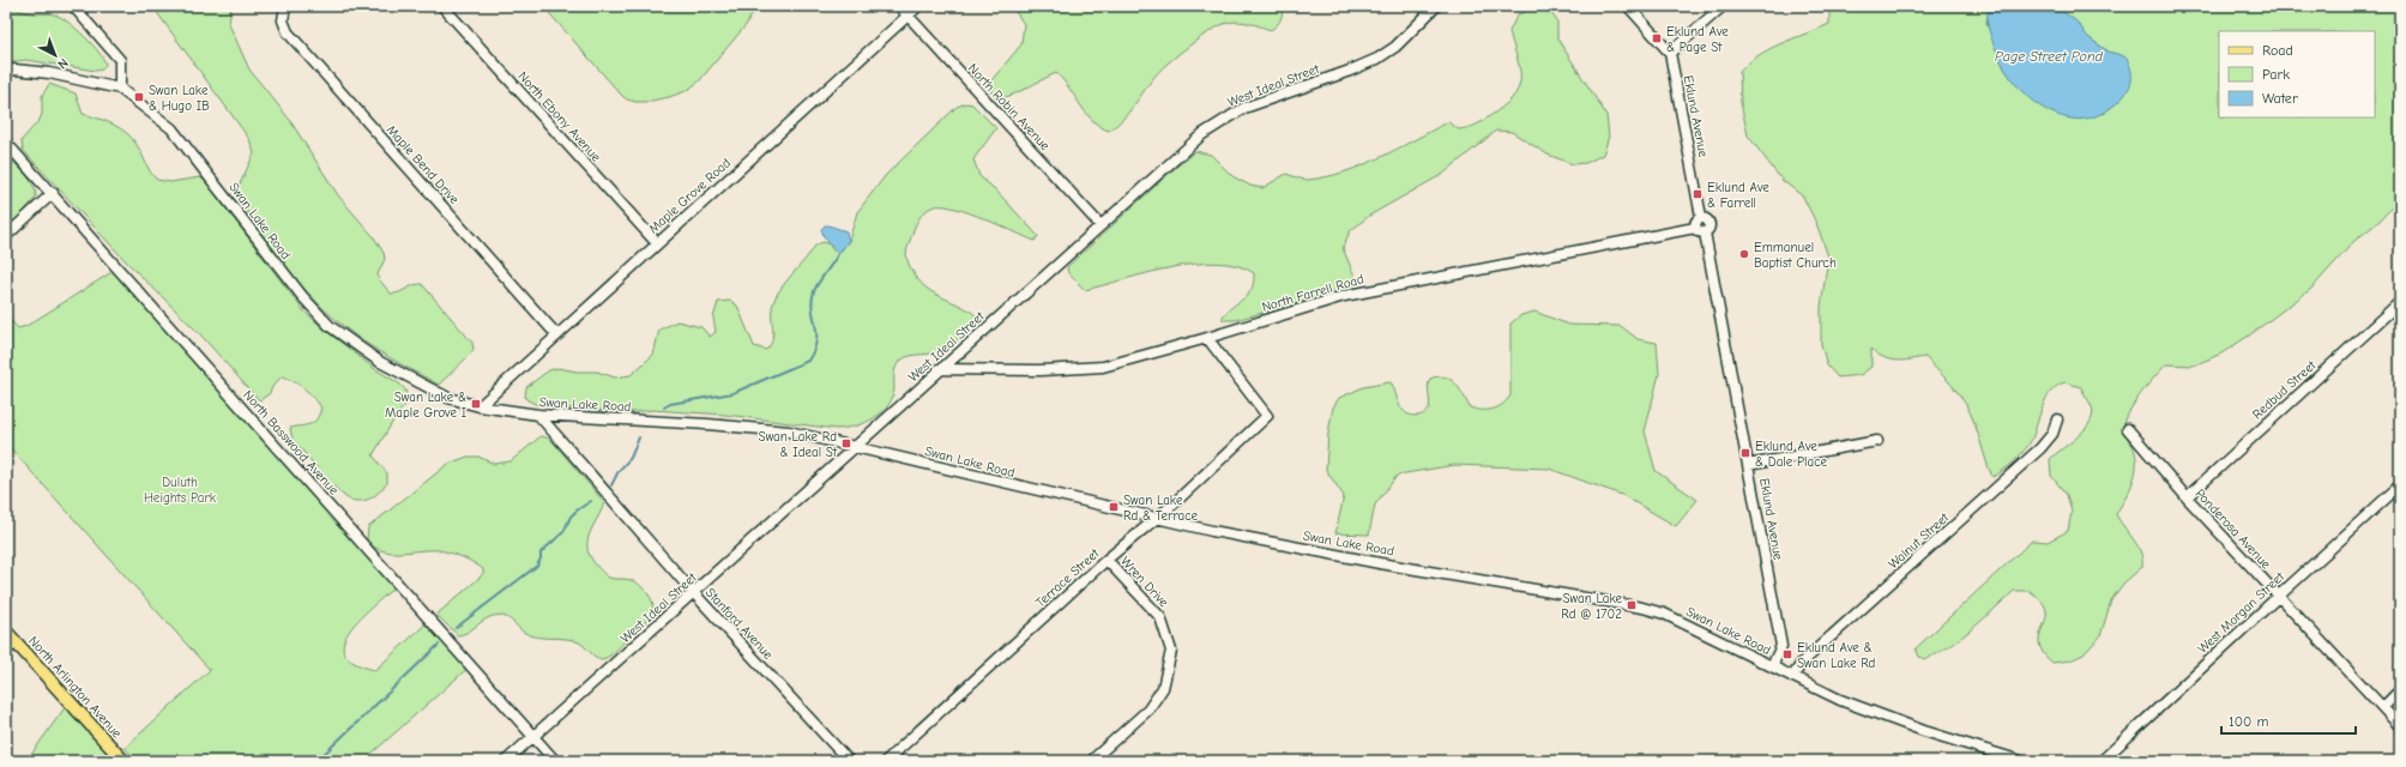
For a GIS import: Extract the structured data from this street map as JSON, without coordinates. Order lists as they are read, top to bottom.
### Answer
{
  "streets": {
    "main road": ["North Arlington Avenue"],
    "street": [
      "West Ideal Street",
      "North Robin Avenue",
      "North Ebony Avenue",
      "Eklund Avenue",
      "Maple Bend Drive",
      "Maple Grove Road",
      "Swan Lake Road",
      "North Farrell Road",
      "Redbud Street",
      "North Basswood Avenue",
      "Ponderosa Avenue",
      "Walnut Street",
      "Terrace Street",
      "Wren Drive",
      "West Morgan Street",
      "Stanford Avenue"
    ]
  },
  "crossings": [
    ["West Ideal Street", "North Robin Avenue"],
    ["West Ideal Street", "Swan Lake Road"],
    ["West Ideal Street", "North Farrell Road"],
    ["West Ideal Street", "North Basswood Avenue"],
    ["West Ideal Street", "Stanford Avenue"],
    ["North Robin Avenue", "Maple Grove Road"],
    ["North Ebony Avenue", "Maple Grove Road"],
    ["Eklund Avenue", "Swan Lake Road"],
    ["Eklund Avenue", "North Farrell Road"],
    ["Maple Bend Drive", "Maple Grove Road"],
    ["Maple Grove Road", "Swan Lake Road"],
    ["Swan Lake Road", "Walnut Street"],
    ["Swan Lake Road", "Terrace Street"],
    ["Swan Lake Road", "Stanford Avenue"],
    ["North Farrell Road", "Terrace Street"],
    ["Redbud Street", "Ponderosa Avenue"],
    ["Ponderosa Avenue", "West Morgan Street"],
    ["Terrace Street", "Wren Drive"]
  ],
  "water": ["Page Street Pond"],
  "parks": ["Duluth Heights Park"],
  "places": {
    "transit": [
      "Eklund Ave & Page St",
      "Swan Lake & Hugo IB",
      "Eklund Ave & Farrell",
      "Swan Lake & Maple Grove I",
      "Swan Lake Rd & Ideal St",
      "Eklund Ave & Dale Place",
      "Swan Lake Rd & Terrace",
      "Swan Lake Rd @ 1702",
      "Eklund Ave & Swan Lake Rd"
    ],
    "other": ["Emmanuel Baptist Church"]
  },
  "legend": ["Road", "Park", "Water"],
  "scale_bar": "100 m",
  "north": "bottom right"
}
